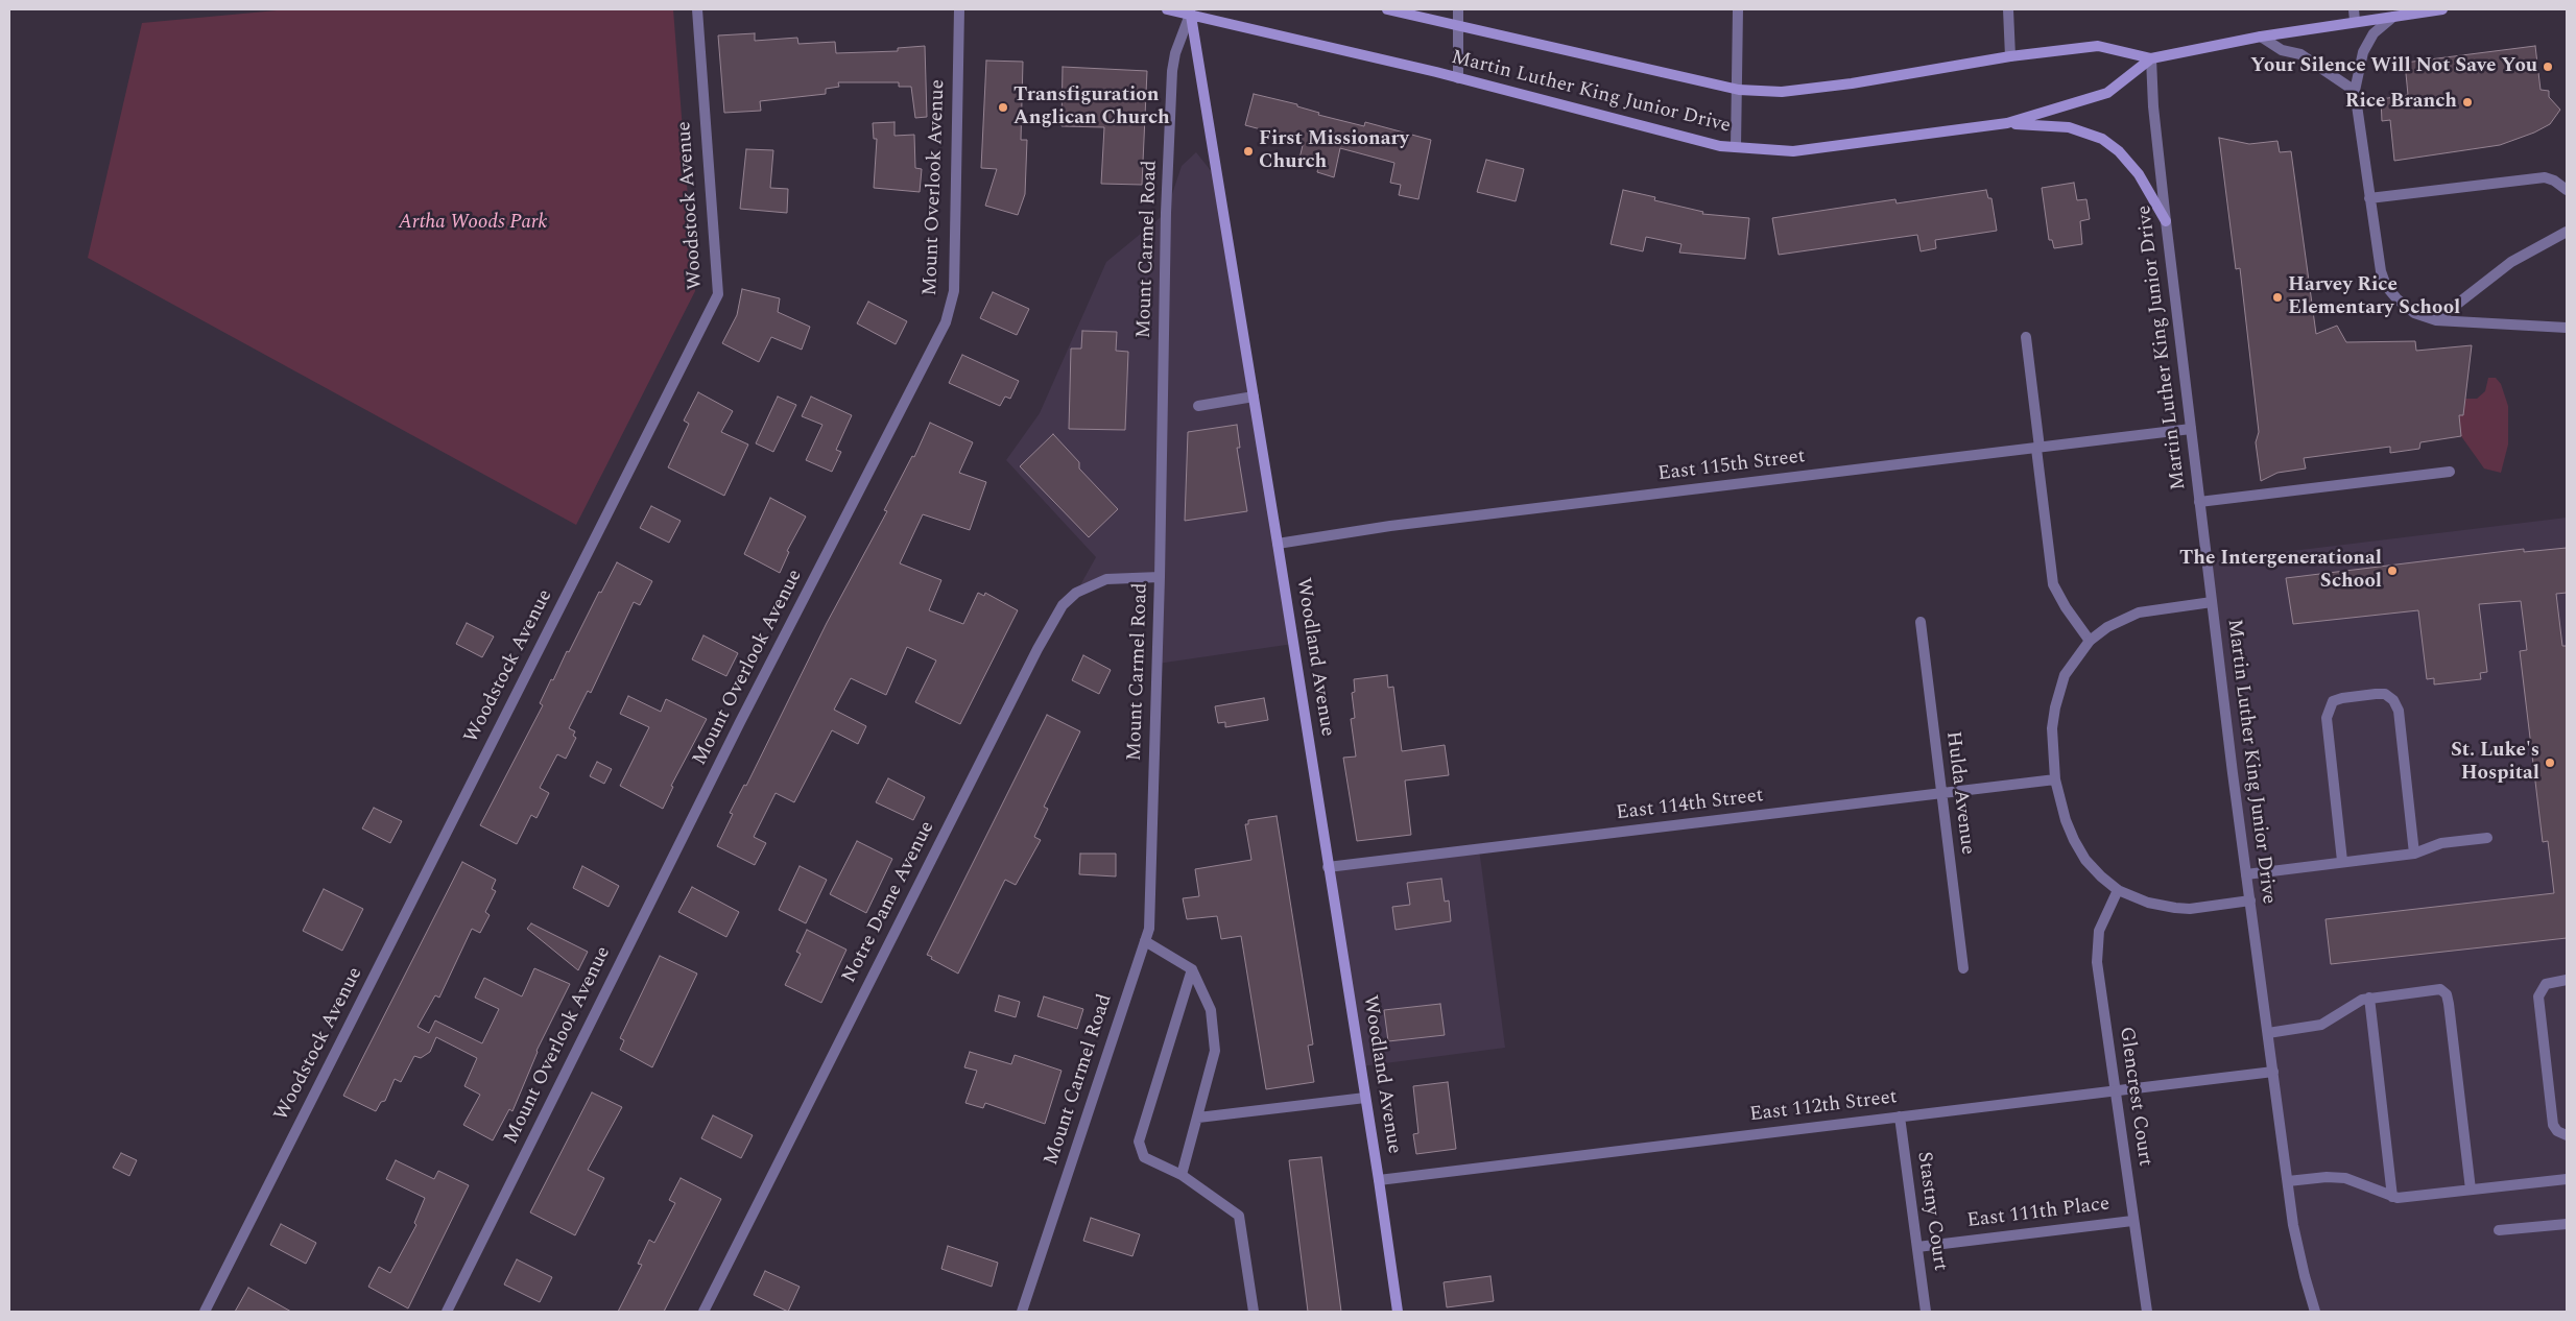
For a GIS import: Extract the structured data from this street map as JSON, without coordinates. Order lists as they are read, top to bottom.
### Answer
{
  "streets": {
    "main road": ["Martin Luther King Junior Drive", "Woodland Avenue"],
    "street": [
      "Mount Overlook Avenue",
      "Woodstock Avenue",
      "Mount Carmel Road",
      "East 115th Street",
      "Hulda Avenue",
      "East 114th Street",
      "Notre Dame Avenue",
      "Glencrest Court",
      "East 112th Street",
      "Stastny Court",
      "East 111th Place"
    ]
  },
  "crossings": [
    ["Martin Luther King Junior Drive", "Mount Carmel Road"],
    ["Martin Luther King Junior Drive", "East 115th Street"],
    ["Martin Luther King Junior Drive", "Woodland Avenue"],
    ["Martin Luther King Junior Drive", "East 112th Street"],
    ["Mount Carmel Road", "Woodland Avenue"],
    ["Mount Carmel Road", "Notre Dame Avenue"],
    ["East 115th Street", "Woodland Avenue"],
    ["Woodland Avenue", "East 114th Street"],
    ["Woodland Avenue", "East 112th Street"],
    ["Hulda Avenue", "East 114th Street"],
    ["Glencrest Court", "East 112th Street"],
    ["Glencrest Court", "East 111th Place"],
    ["East 112th Street", "Stastny Court"],
    ["Stastny Court", "East 111th Place"]
  ],
  "parks": ["Artha Woods Park"],
  "places": [
    "Your Silence Will Not Save You",
    "Rice Branch",
    "Transfiguration Anglican Church",
    "First Missionary Church",
    "Harvey Rice Elementary School",
    "The Intergenerational School",
    "St. Luke's Hospital"
  ]
}
